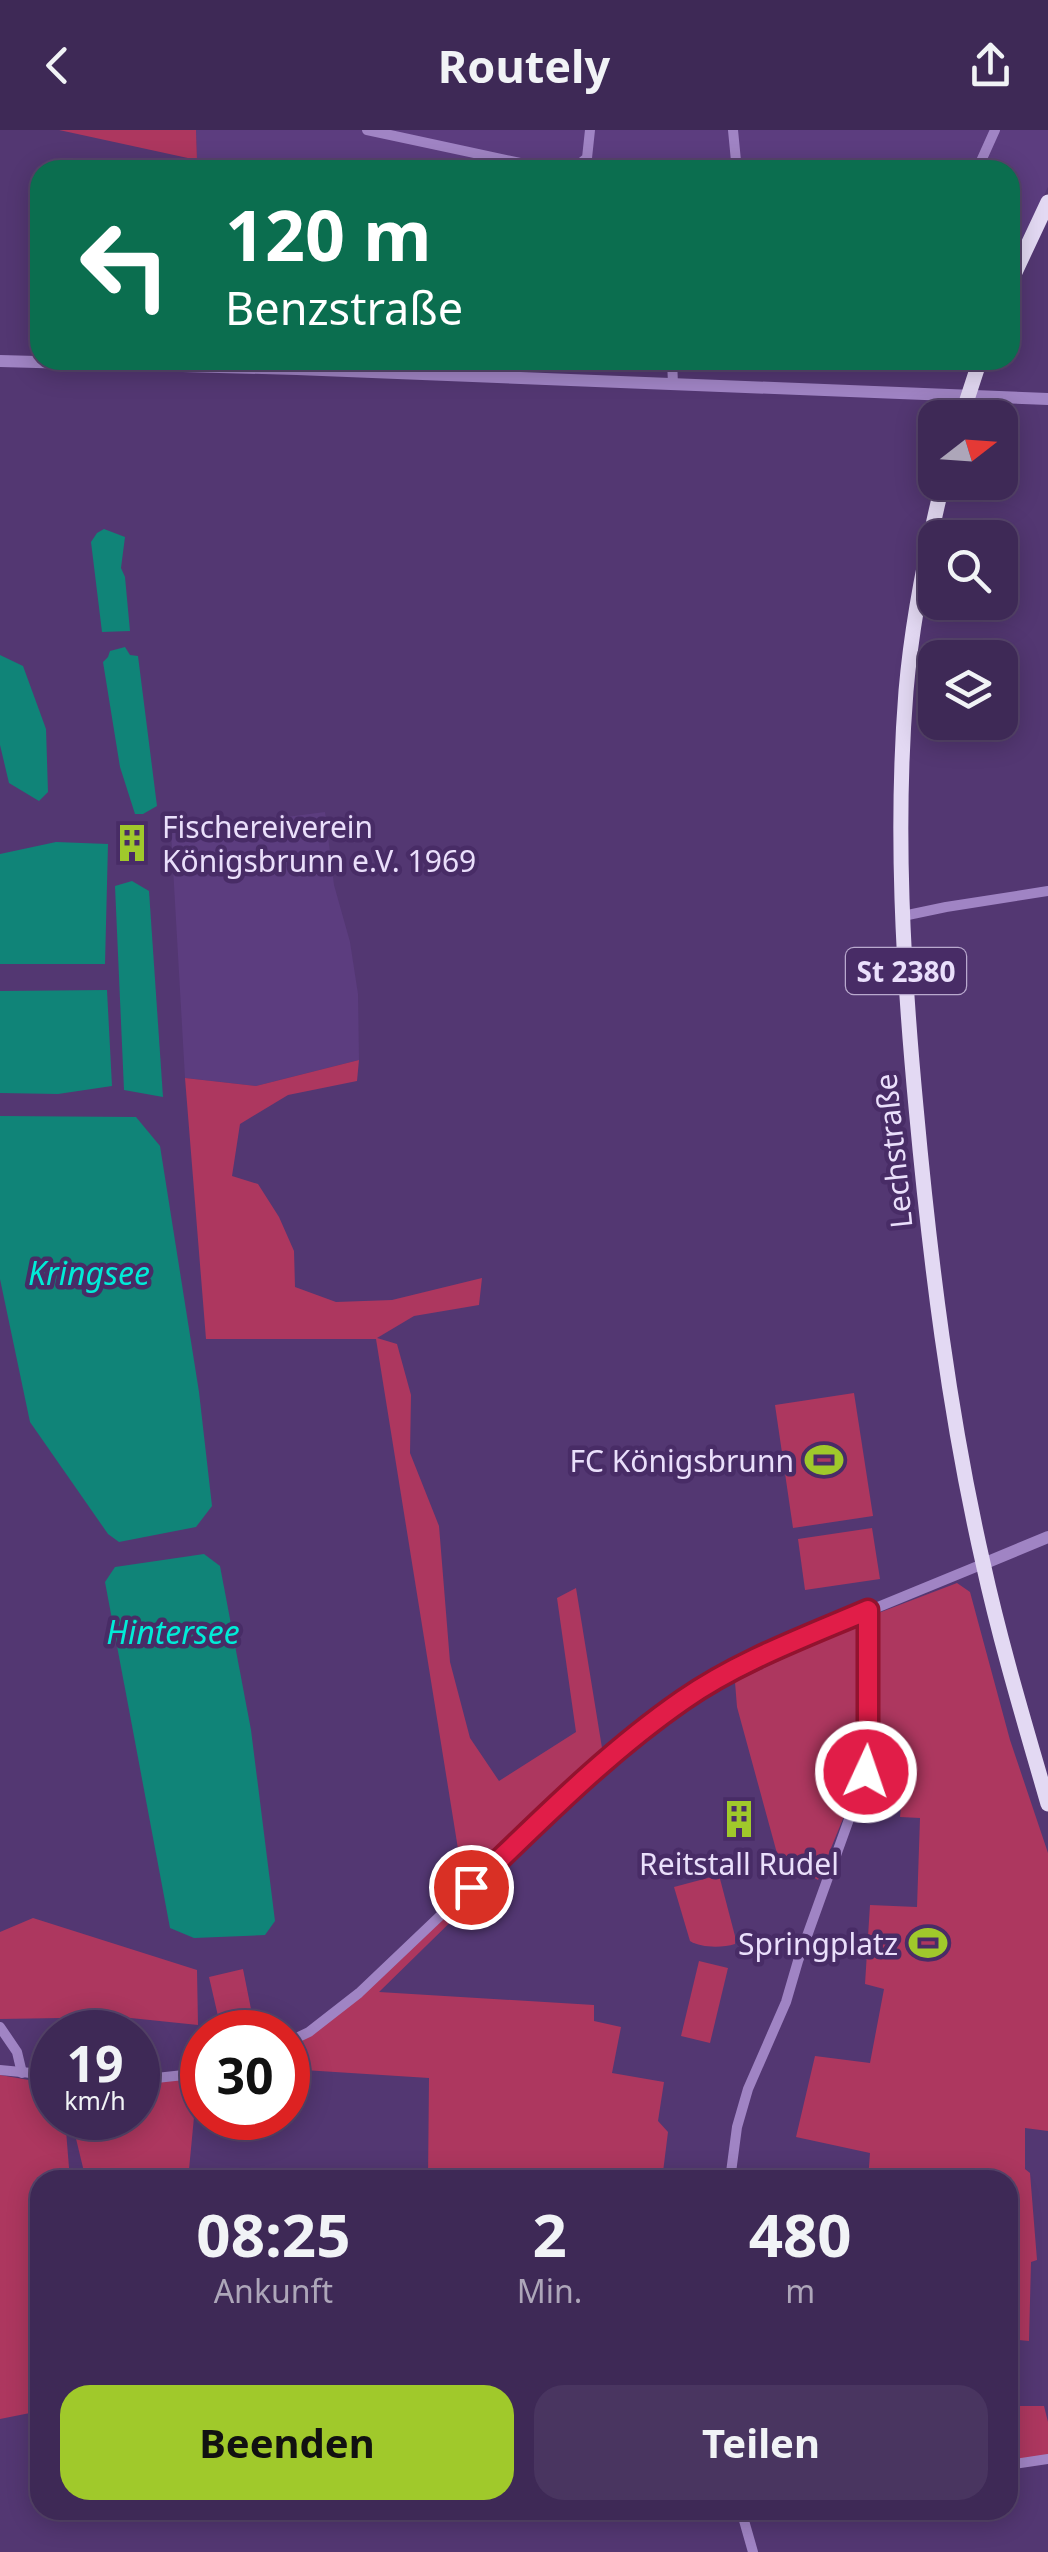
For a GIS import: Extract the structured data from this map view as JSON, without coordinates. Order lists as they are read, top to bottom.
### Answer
{
  "streets": {
    "main road": ["St 2380", "Lechstraße"]
  },
  "water": ["Kringsee", "Hintersee"],
  "places": {
    "building": ["Fischereiverein Königsbrunn e.V. 1969", "Reitstall Rudel"],
    "sports": ["FC Königsbrunn", "Springplatz"]
  },
  "north": "right",
  "page": {
    "header": "Routely",
    "turn": ["120 m", "Benzstraße"],
    "speed": "19 km/h",
    "limit": "30",
    "eta": [
      "08:25",
      "Ankunft",
      "2",
      "Min.",
      "480",
      "m"
    ],
    "buttons": ["Beenden", "Teilen"]
  }
}
